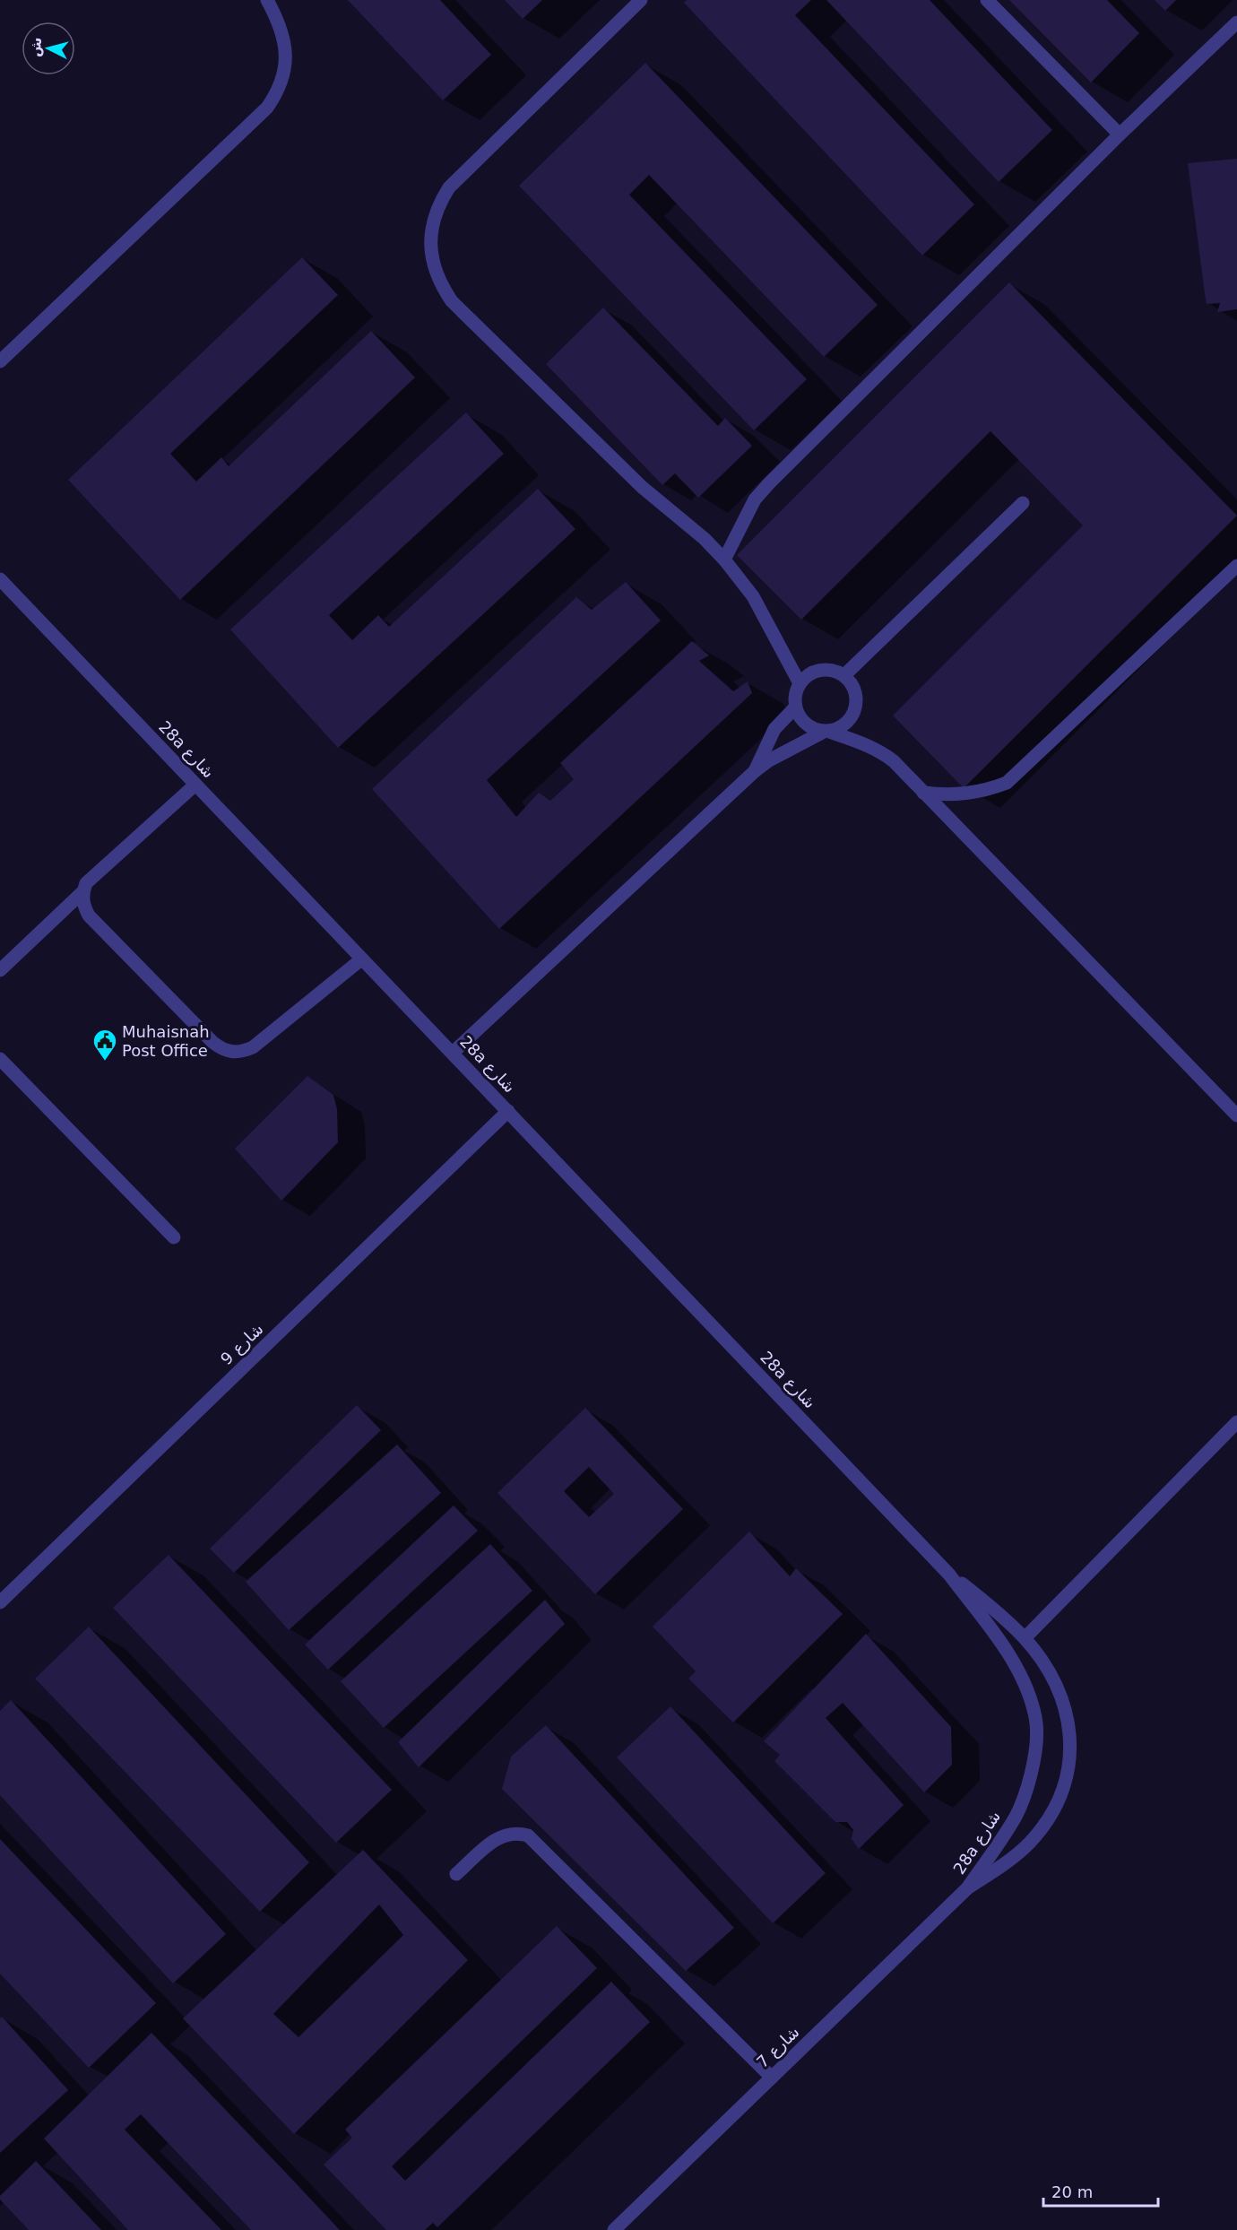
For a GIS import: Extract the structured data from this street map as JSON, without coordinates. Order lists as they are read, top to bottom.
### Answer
{
  "streets": {
    "street": ["28a شارع", "شارع 9", "شارع 7"]
  },
  "crossings": [
    ["28a شارع", "شارع 9"],
    ["28a شارع", "شارع 7"]
  ],
  "places": {
    "public building": ["Muhaisnah Post Office"]
  },
  "scale_bar": "20 m",
  "north": "left"
}
